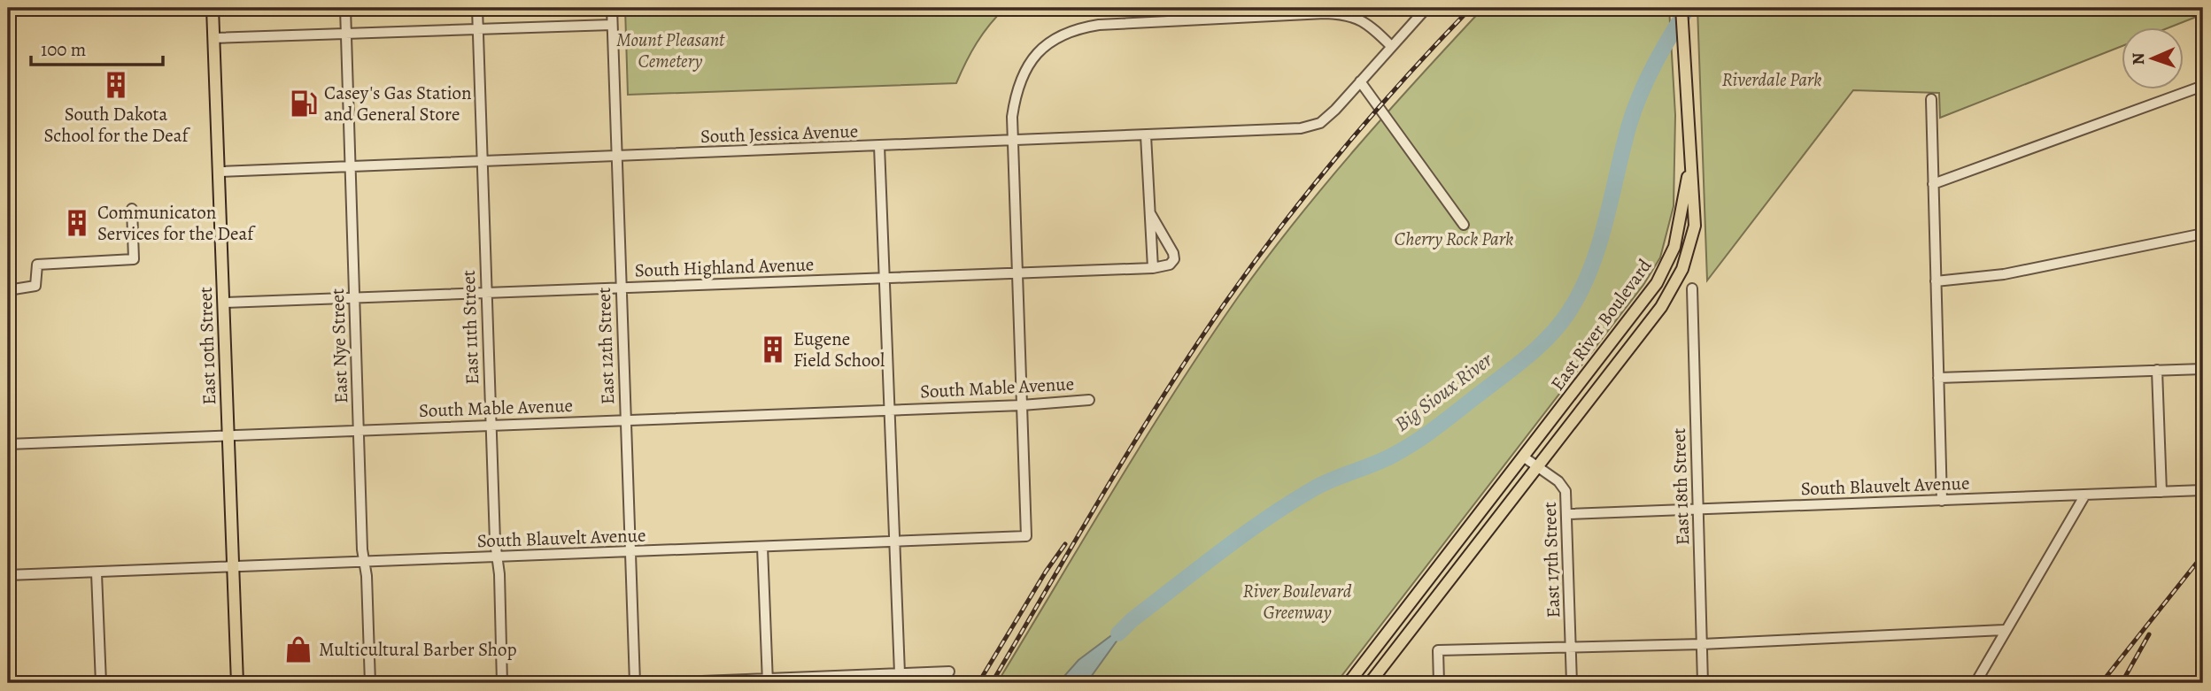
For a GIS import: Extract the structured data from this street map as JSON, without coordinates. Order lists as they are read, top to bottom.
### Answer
{
  "streets": {
    "main road": ["East River Boulevard", "East 10th Street"],
    "street": [
      "South Jessica Avenue",
      "South Highland Avenue",
      "East 11th Street",
      "East Nye Street",
      "East 12th Street",
      "South Mable Avenue",
      "South Blauvelt Avenue",
      "East 18th Street",
      "East 17th Street"
    ]
  },
  "crossings": [
    ["South Jessica Avenue", "East 11th Street"],
    ["South Jessica Avenue", "East 10th Street"],
    ["South Jessica Avenue", "East Nye Street"],
    ["South Jessica Avenue", "East 12th Street"],
    ["South Highland Avenue", "East 11th Street"],
    ["South Highland Avenue", "East 10th Street"],
    ["South Highland Avenue", "East Nye Street"],
    ["South Highland Avenue", "East 12th Street"],
    ["East River Boulevard", "East 17th Street"],
    ["East 11th Street", "South Mable Avenue"],
    ["East 11th Street", "South Blauvelt Avenue"],
    ["East 10th Street", "South Mable Avenue"],
    ["East 10th Street", "South Blauvelt Avenue"],
    ["East Nye Street", "South Mable Avenue"],
    ["East Nye Street", "South Blauvelt Avenue"],
    ["East 12th Street", "South Mable Avenue"],
    ["East 12th Street", "South Blauvelt Avenue"],
    ["South Mable Avenue", "South Blauvelt Avenue"],
    ["South Blauvelt Avenue", "East 18th Street"],
    ["South Blauvelt Avenue", "East 17th Street"]
  ],
  "water": ["Big Sioux River"],
  "parks": [
    "Mount Pleasant Cemetery",
    "Riverdale Park",
    "Cherry Rock Park",
    "River Boulevard Greenway"
  ],
  "places": {
    "building": ["South Dakota School for the Deaf", "Communicaton Services for the Deaf", "Eugene Field School"],
    "fuel station": ["Casey's Gas Station and General Store"],
    "shop": ["Multicultural Barber Shop"]
  },
  "scale_bar": "100 m",
  "north": "left"
}
